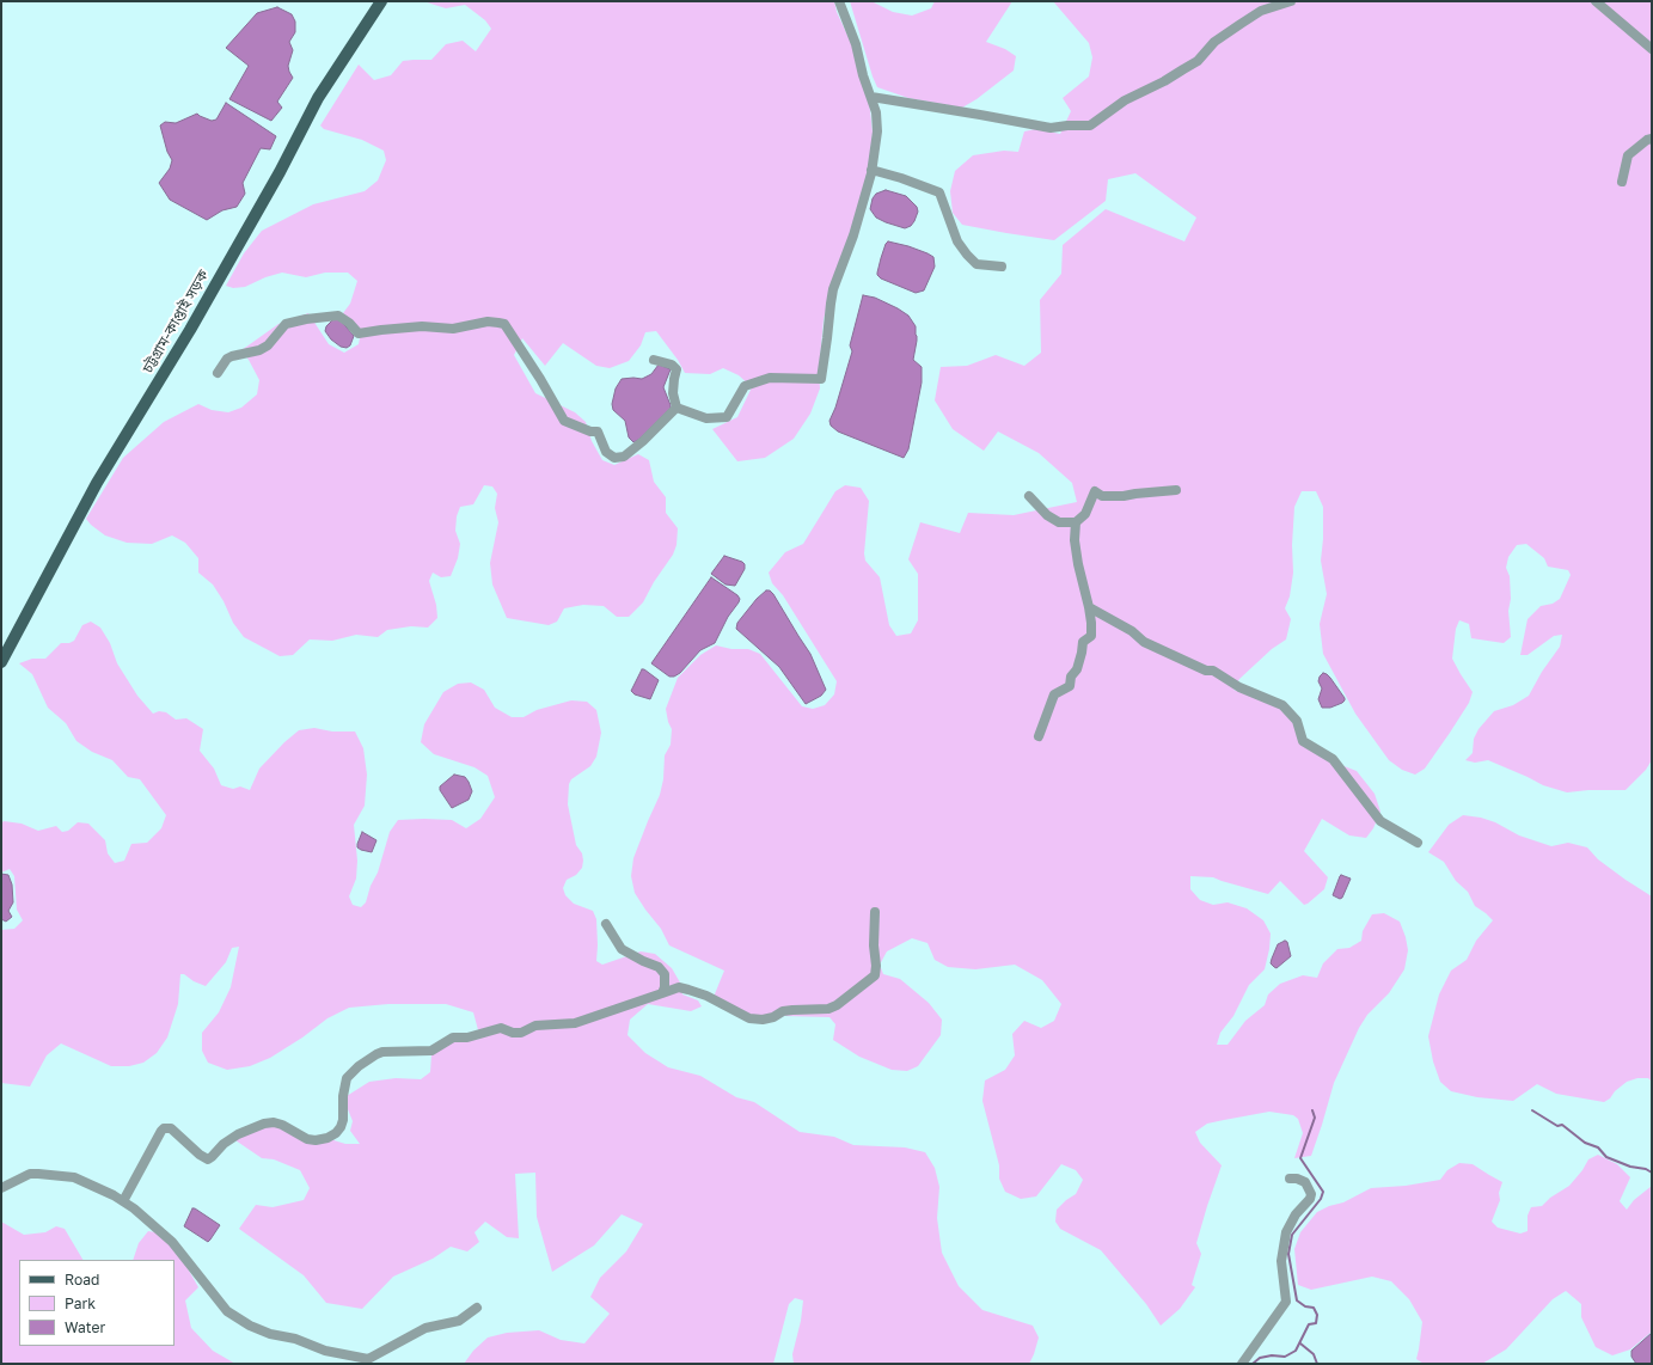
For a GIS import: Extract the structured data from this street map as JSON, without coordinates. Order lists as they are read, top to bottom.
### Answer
{
  "streets": {
    "main road": ["চট্টগ্রাম-কাপ্তাই সড়ক"]
  },
  "legend": ["Road", "Park", "Water"]
}
